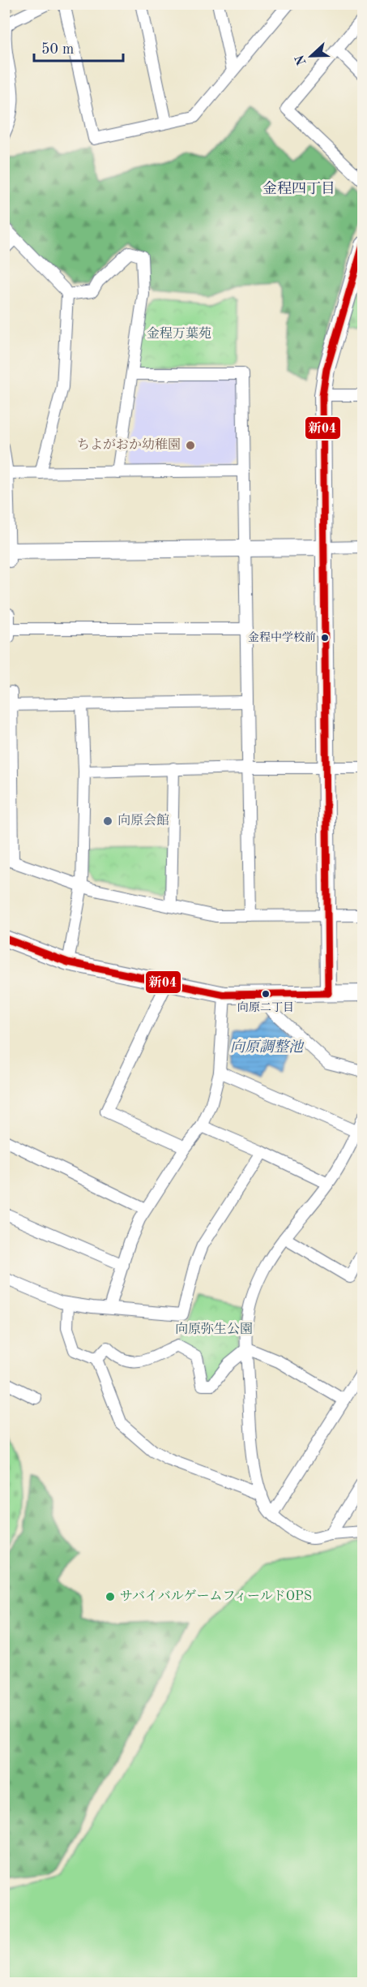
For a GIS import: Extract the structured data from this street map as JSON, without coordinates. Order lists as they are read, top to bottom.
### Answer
{
  "districts": ["金程四丁目"],
  "water": ["向原調整池"],
  "parks": ["金程万葉苑", "向原弥生公園"],
  "places": [
    "ちよがおか幼稚園",
    "金程中学校前",
    "向原会館",
    "向原二丁目",
    "サバイバルゲームフィールドOPS"
  ],
  "lines": ["transit line 新04"],
  "scale_bar": "50 m",
  "north": "left"
}
